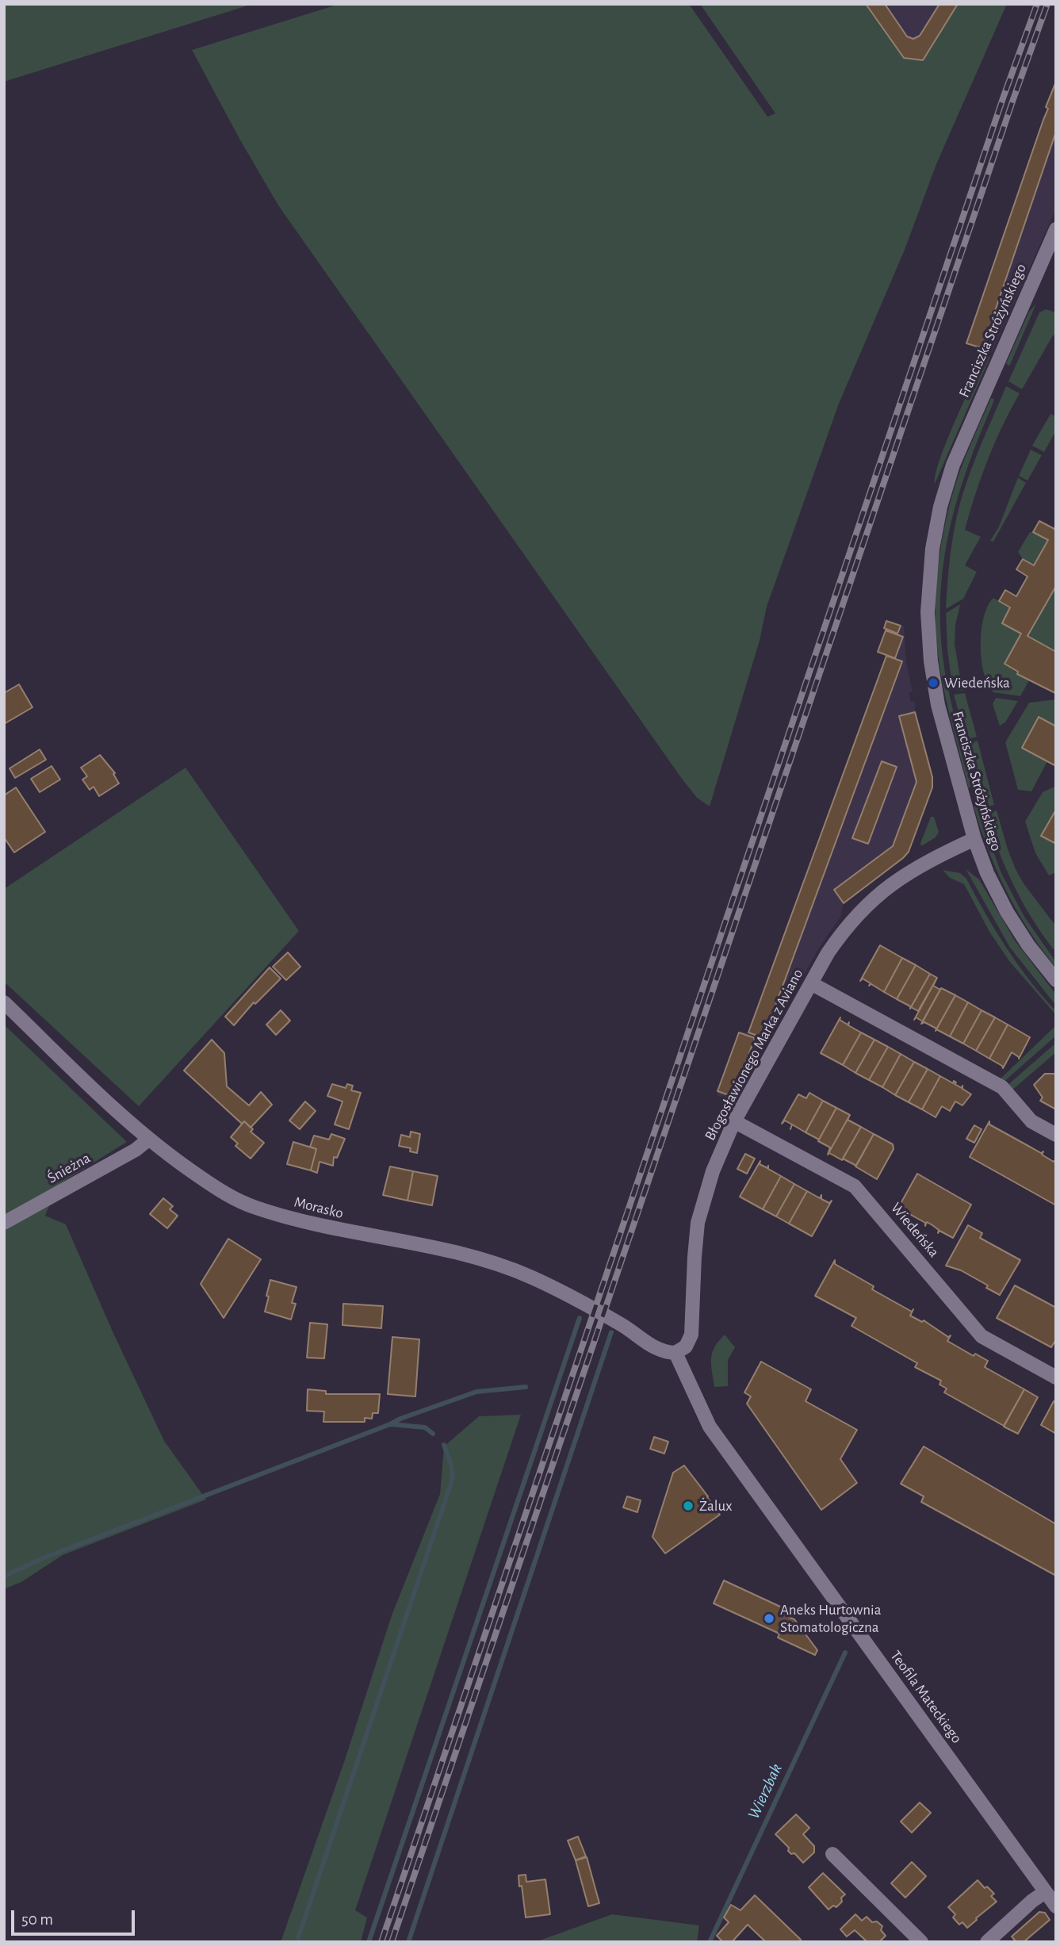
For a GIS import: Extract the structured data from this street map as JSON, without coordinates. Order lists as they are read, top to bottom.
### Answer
{
  "streets": {
    "street": [
      "Franciszka Stróżyńskiego",
      "Błogosławionego Marka z Aviano",
      "Śnieżna",
      "Morasko",
      "Wiedeńska",
      "Teofila Mateckiego"
    ]
  },
  "crossings": [
    ["Franciszka Stróżyńskiego", "Błogosławionego Marka z Aviano"],
    ["Błogosławionego Marka z Aviano", "Morasko"],
    ["Błogosławionego Marka z Aviano", "Wiedeńska"],
    ["Błogosławionego Marka z Aviano", "Teofila Mateckiego"],
    ["Śnieżna", "Morasko"],
    ["Morasko", "Teofila Mateckiego"]
  ],
  "water": ["Wierzbak"],
  "places": ["Wiedeńska", "Żalux", "Aneks Hurtownia Stomatologiczna"],
  "scale_bar": "50 m"
}
